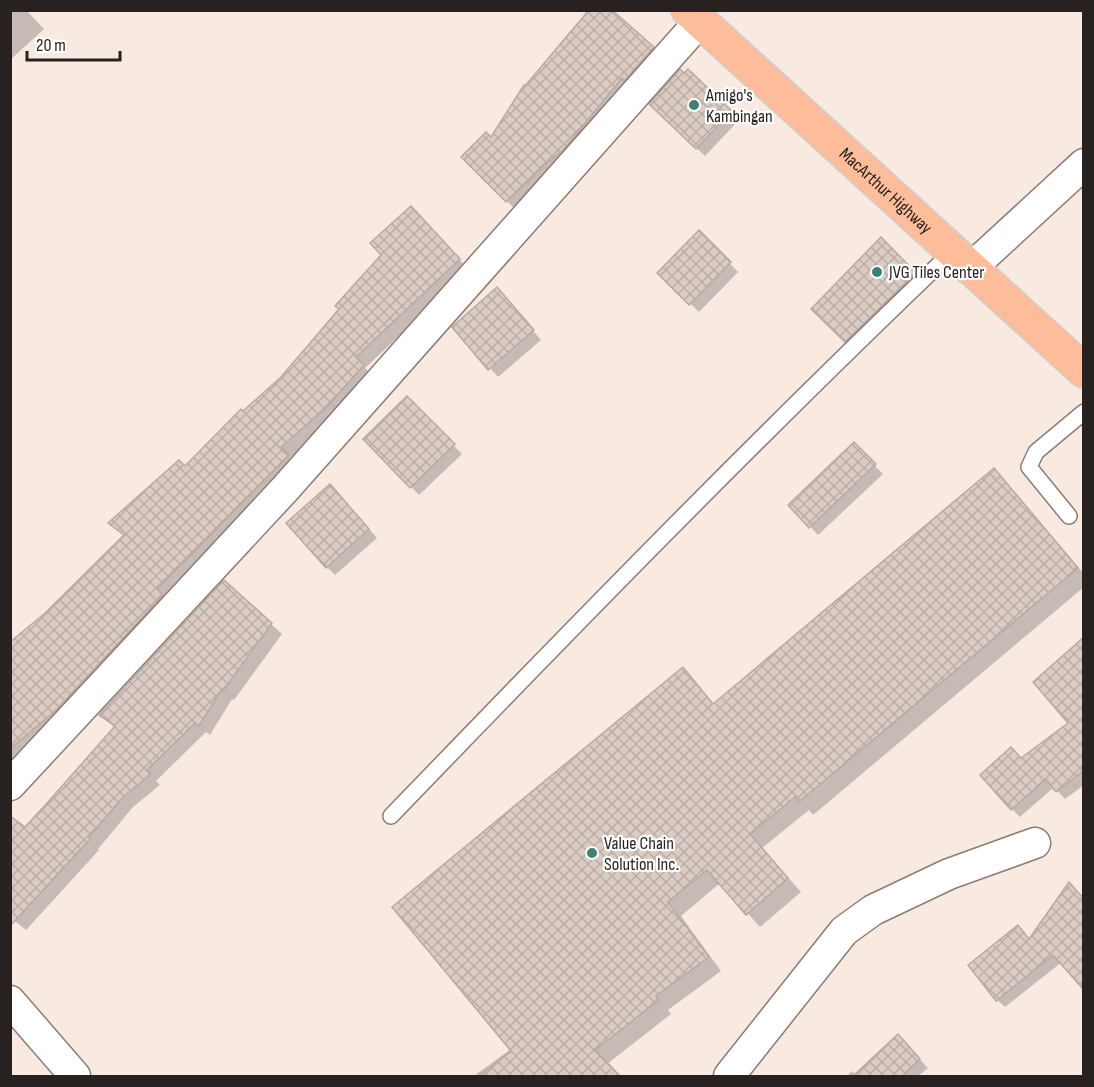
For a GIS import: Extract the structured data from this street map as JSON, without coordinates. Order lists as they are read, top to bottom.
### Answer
{
  "streets": {
    "highway": ["MacArthur Highway"]
  },
  "places": ["Amigo's Kambingan", "JVG Tiles Center", "Value Chain Solution Inc."],
  "scale_bar": "20 m"
}
